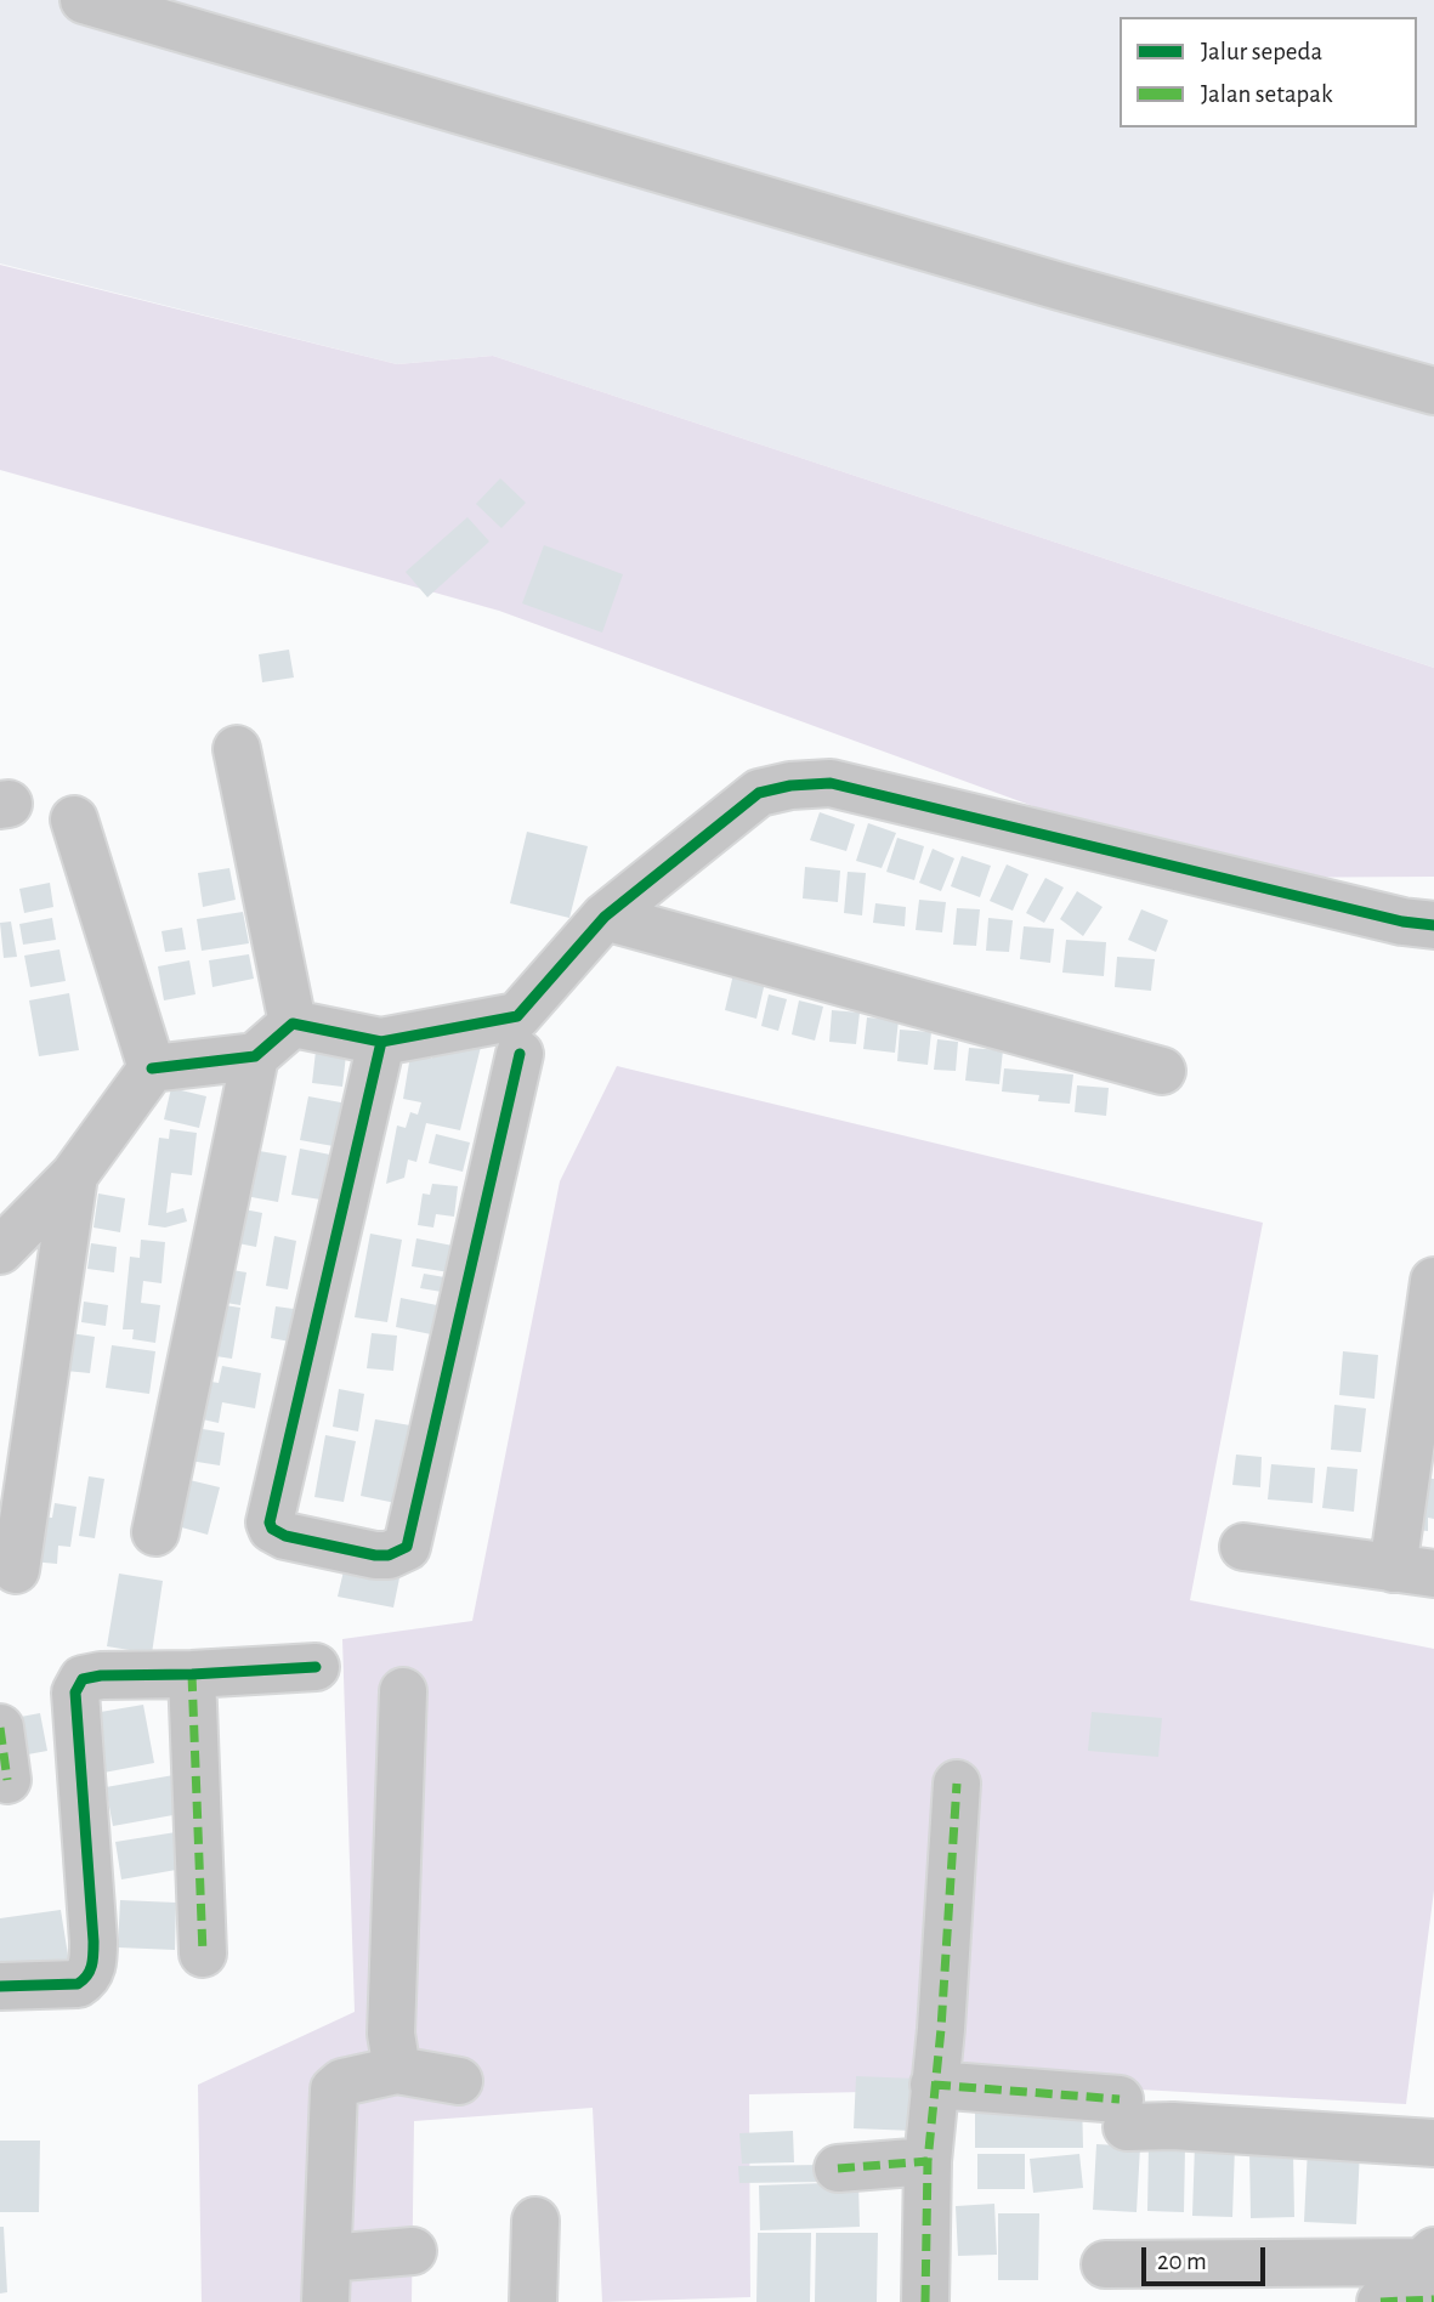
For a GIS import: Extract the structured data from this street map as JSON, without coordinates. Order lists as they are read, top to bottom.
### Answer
{
  "legend": ["Jalur sepeda", "Jalan setapak"],
  "scale_bar": "20 m"
}
